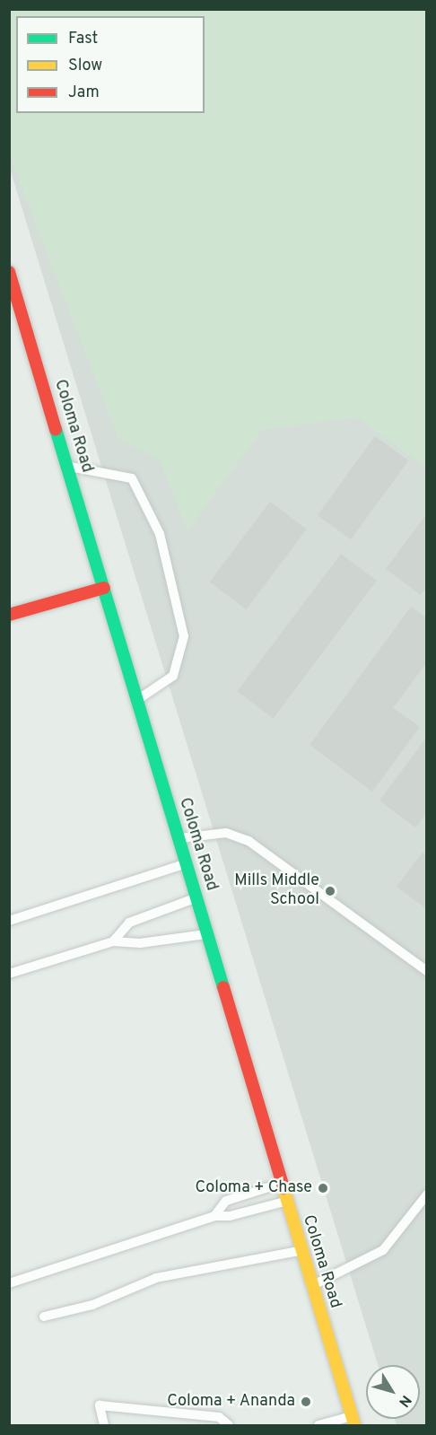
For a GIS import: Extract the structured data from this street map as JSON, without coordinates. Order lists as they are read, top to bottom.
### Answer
{
  "streets": {
    "main road": ["Coloma Road"]
  },
  "places": ["Mills Middle School", "Coloma + Chase", "Coloma + Ananda"],
  "legend": ["Fast", "Slow", "Jam"],
  "north": "bottom right"
}
